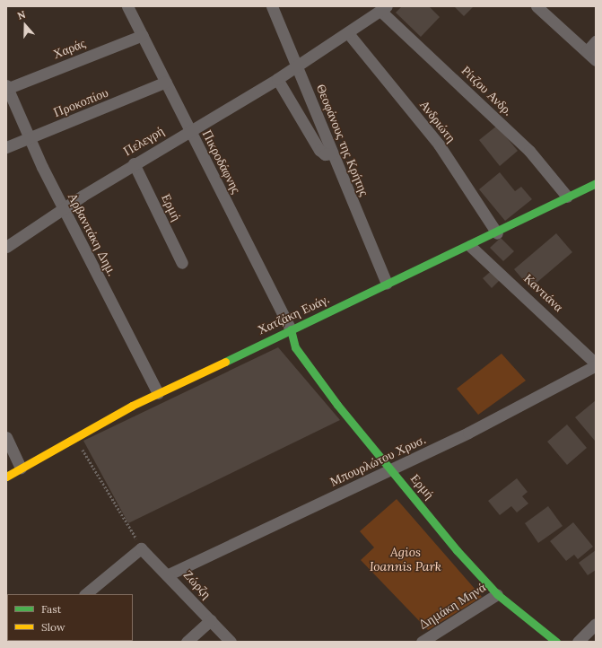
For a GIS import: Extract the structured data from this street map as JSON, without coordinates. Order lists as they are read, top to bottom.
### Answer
{
  "streets": {
    "street": [
      "Χαράς",
      "Ρίτζου Ανδρ.",
      "Προκοπίου",
      "Ανδριώτη",
      "Θεοφάνους της Κρήτης",
      "Πελεγρή",
      "Πικροδάφνης",
      "Ερμή",
      "Αρβανιτάκη Δημ.",
      "Καντιάνα",
      "Χατζάκη Ευάγ.",
      "Μπουρλώτου Χρυσ.",
      "Ζώρζη",
      "Δημάκη Μηνά"
    ]
  },
  "crossings": [
    ["Χαράς", "Πικροδάφνης"],
    ["Χαράς", "Αρβανιτάκη Δημ."],
    ["Ρίτζου Ανδρ.", "Πελεγρή"],
    ["Ρίτζου Ανδρ.", "Χατζάκη Ευάγ."],
    ["Προκοπίου", "Πικροδάφνης"],
    ["Προκοπίου", "Αρβανιτάκη Δημ."],
    ["Ανδριώτη", "Πελεγρή"],
    ["Ανδριώτη", "Χατζάκη Ευάγ."],
    ["Θεοφάνους της Κρήτης", "Πελεγρή"],
    ["Θεοφάνους της Κρήτης", "Χατζάκη Ευάγ."],
    ["Πελεγρή", "Πικροδάφνης"],
    ["Πελεγρή", "Ερμή"],
    ["Πελεγρή", "Αρβανιτάκη Δημ."],
    ["Πικροδάφνης", "Ερμή"],
    ["Πικροδάφνης", "Χατζάκη Ευάγ."],
    ["Ερμή", "Χατζάκη Ευάγ."],
    ["Ερμή", "Μπουρλώτου Χρυσ."],
    ["Ερμή", "Δημάκη Μηνά"],
    ["Αρβανιτάκη Δημ.", "Χατζάκη Ευάγ."],
    ["Καντιάνα", "Χατζάκη Ευάγ."],
    ["Καντιάνα", "Μπουρλώτου Χρυσ."],
    ["Μπουρλώτου Χρυσ.", "Ζώρζη"]
  ],
  "parks": ["Agios Ioannis Park"],
  "legend": ["Fast", "Slow"],
  "north": "top"
}
